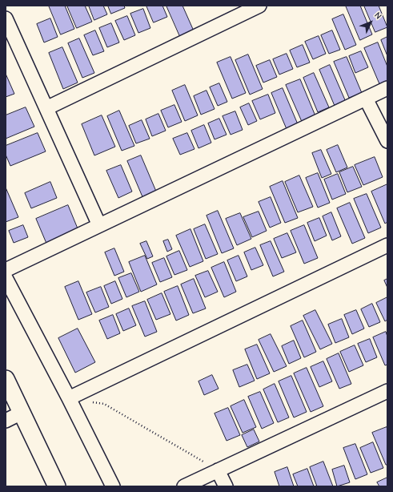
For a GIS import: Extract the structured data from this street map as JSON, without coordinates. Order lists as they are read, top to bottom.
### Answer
{
  "north": "top right"
}
